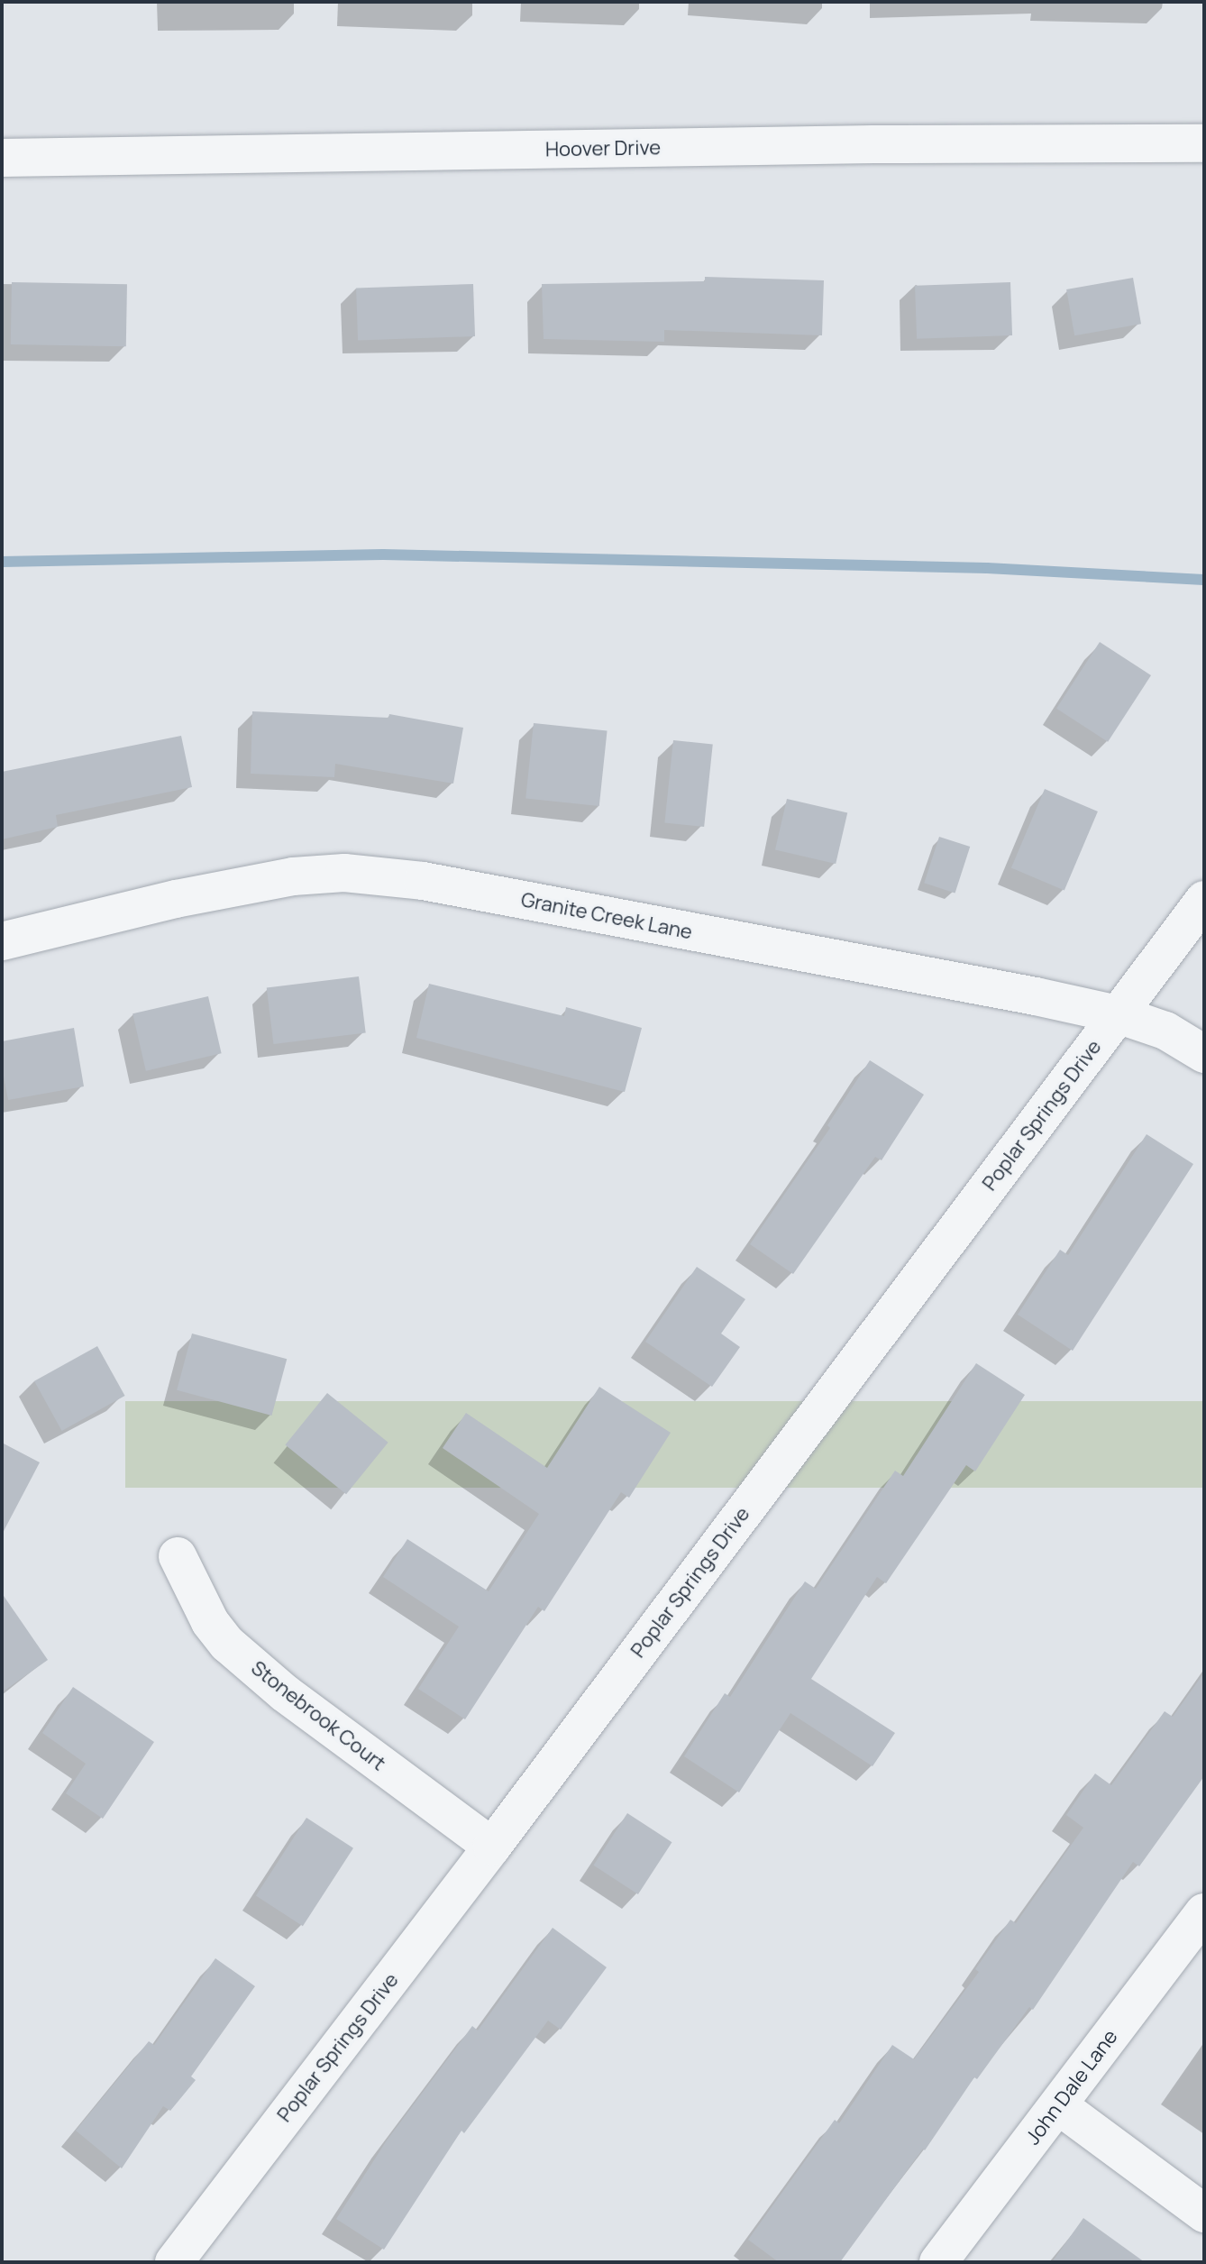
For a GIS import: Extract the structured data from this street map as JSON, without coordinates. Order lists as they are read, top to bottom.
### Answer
{
  "streets": {
    "street": [
      "Hoover Drive",
      "Granite Creek Lane",
      "Poplar Springs Drive",
      "Stonebrook Court",
      "John Dale Lane"
    ]
  },
  "crossings": [
    ["Granite Creek Lane", "Poplar Springs Drive"],
    ["Poplar Springs Drive", "Stonebrook Court"]
  ]
}
